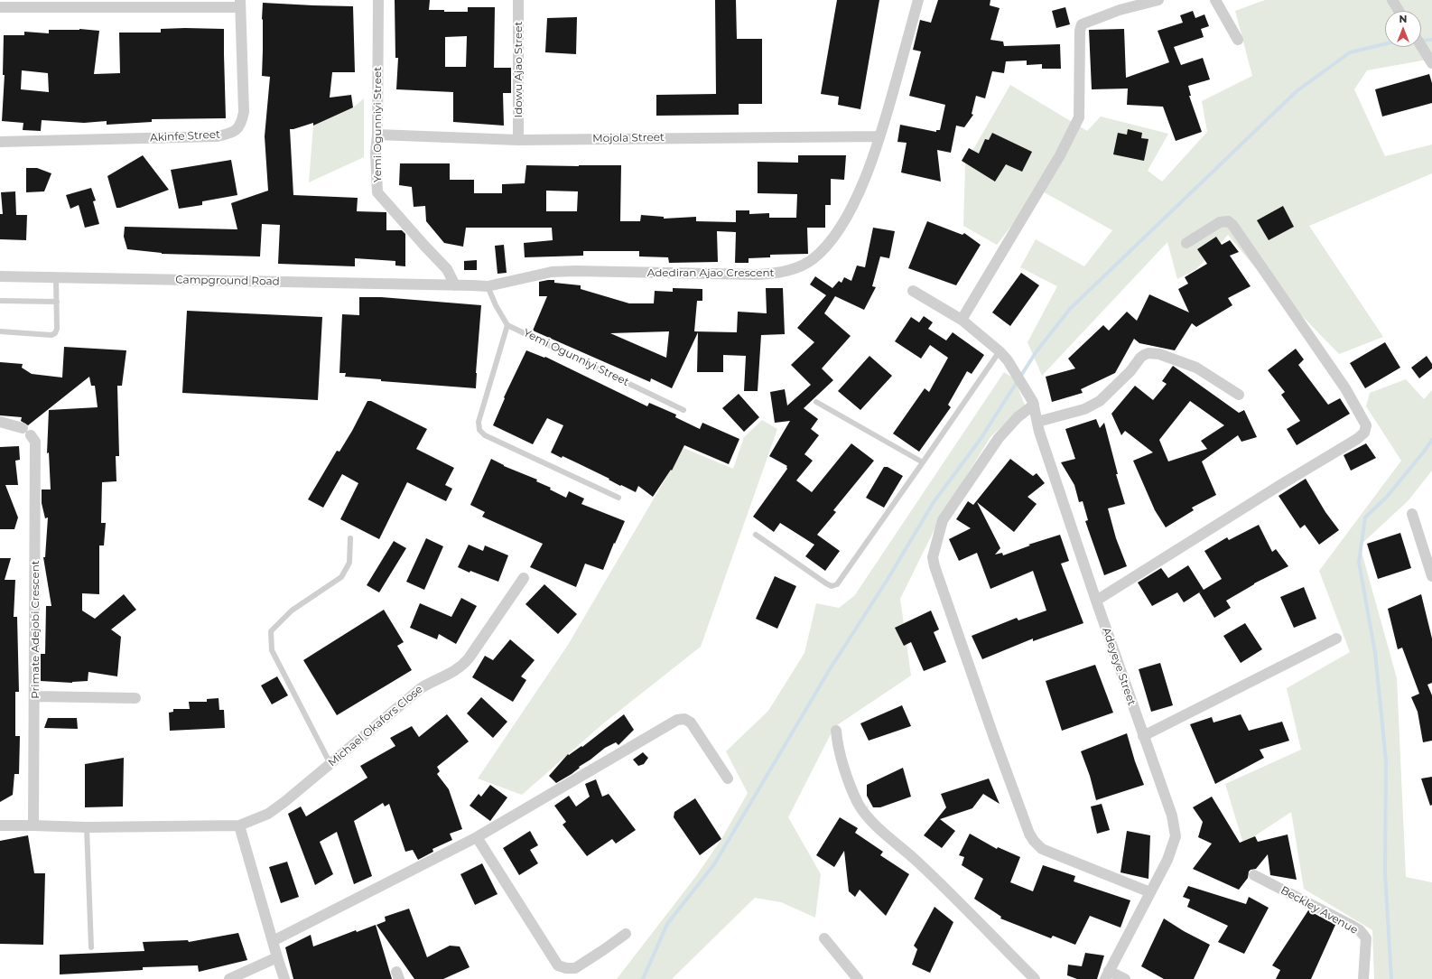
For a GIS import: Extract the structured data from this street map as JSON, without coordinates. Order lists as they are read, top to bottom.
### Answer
{
  "streets": {
    "street": [
      "Idowu Ajao Street",
      "Yemi Ogunniyi Street",
      "Akinfe Street",
      "Mojola Street",
      "Adediran Ajao Crescent",
      "Campground Road",
      "Primate Adejobi Crescent",
      "Adeyeye Street",
      "Michael Okafors Close",
      "Beckley Avenue"
    ]
  },
  "crossings": [
    ["Idowu Ajao Street", "Mojola Street"],
    ["Yemi Ogunniyi Street", "Mojola Street"],
    ["Yemi Ogunniyi Street", "Adediran Ajao Crescent"],
    ["Yemi Ogunniyi Street", "Campground Road"],
    ["Mojola Street", "Adediran Ajao Crescent"],
    ["Adediran Ajao Crescent", "Campground Road"],
    ["Primate Adejobi Crescent", "Michael Okafors Close"]
  ],
  "north": "top"
}
